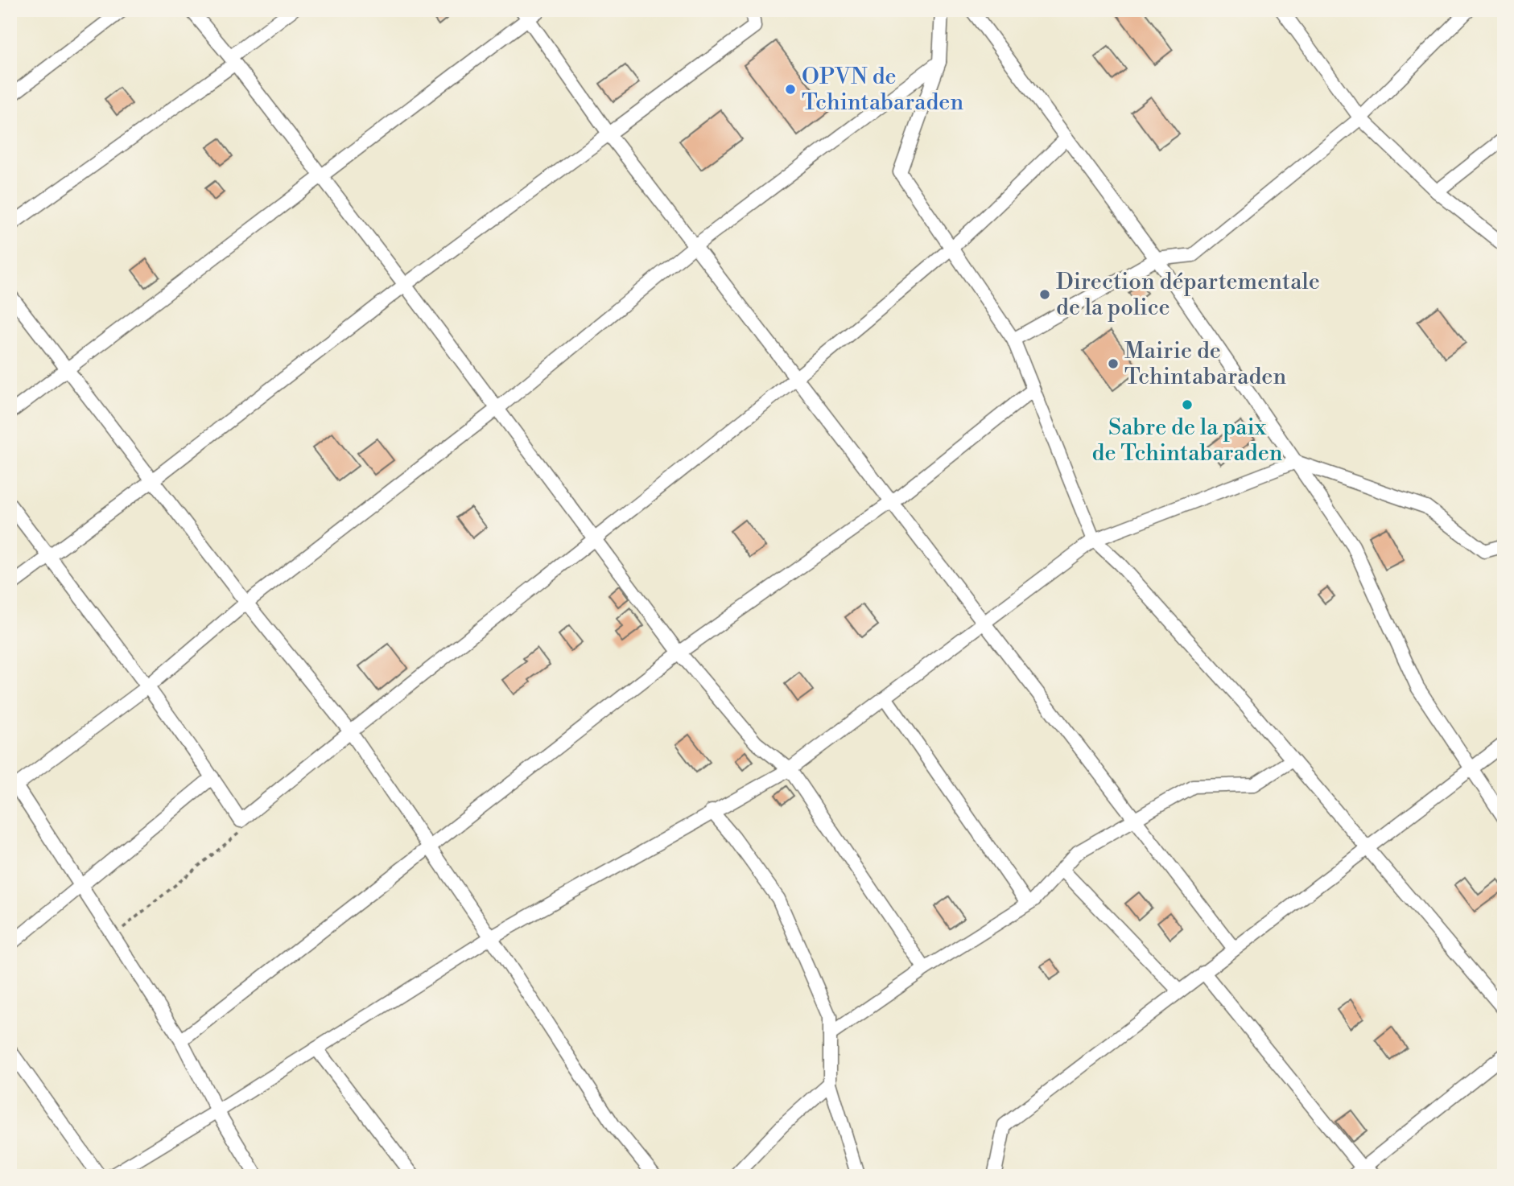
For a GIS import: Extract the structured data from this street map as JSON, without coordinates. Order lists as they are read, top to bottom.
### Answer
{
  "places": [
    "OPVN de Tchintabaraden",
    "Direction départementale de la police",
    "Mairie de Tchintabaraden",
    "Sabre de la paix de Tchintabaraden"
  ]
}
